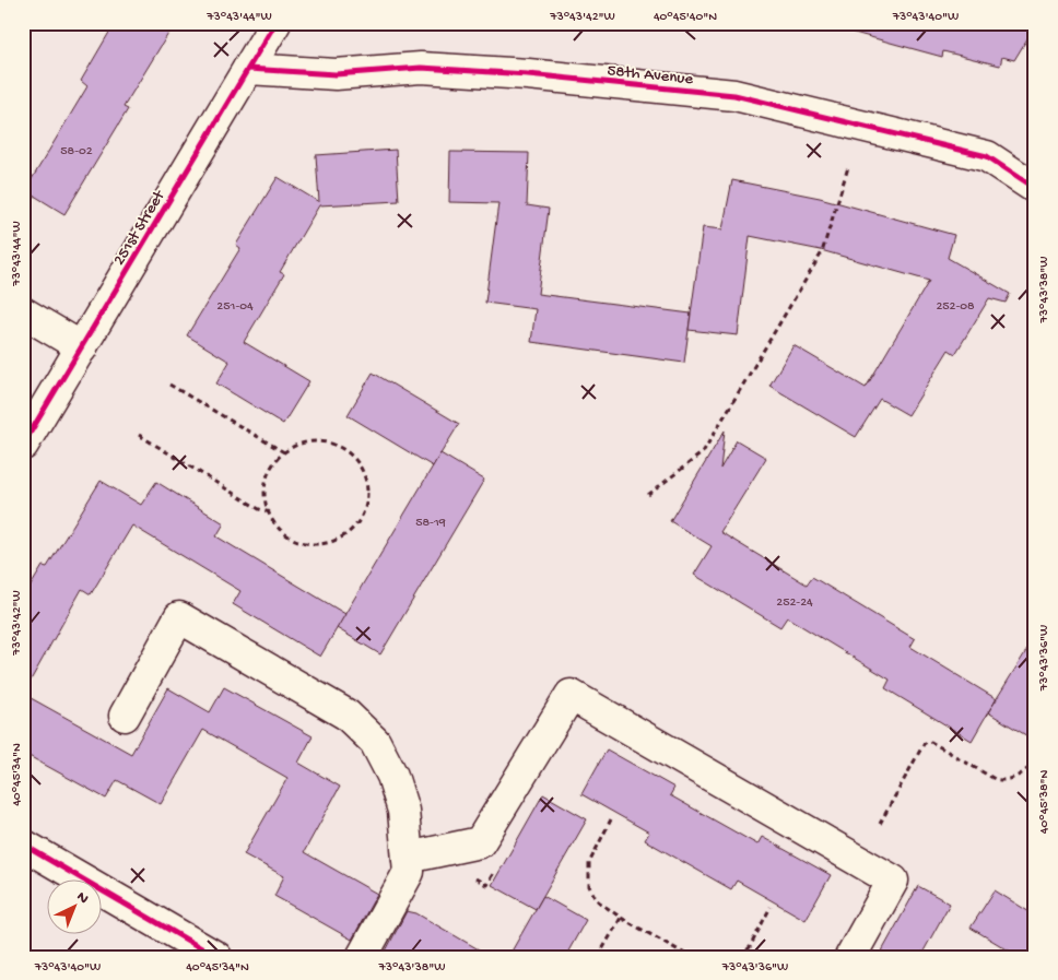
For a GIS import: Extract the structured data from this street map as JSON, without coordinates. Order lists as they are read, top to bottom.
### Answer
{
  "streets": {
    "street": ["58th Avenue", "251st Street"]
  },
  "crossings": [
    ["58th Avenue", "251st Street"]
  ],
  "house_numbers": [
    "58-02",
    "251-04",
    "252-08",
    "58-19",
    "252-24"
  ],
  "north": "top right",
  "coordinates": [
    "73°43'44\"W",
    "73°43'42\"W",
    "40°45'40\"N",
    "73°43'40\"W",
    "73°43'38\"W",
    "73°43'36\"W",
    "40°45'34\"N",
    "40°45'38\"N"
  ]
}
